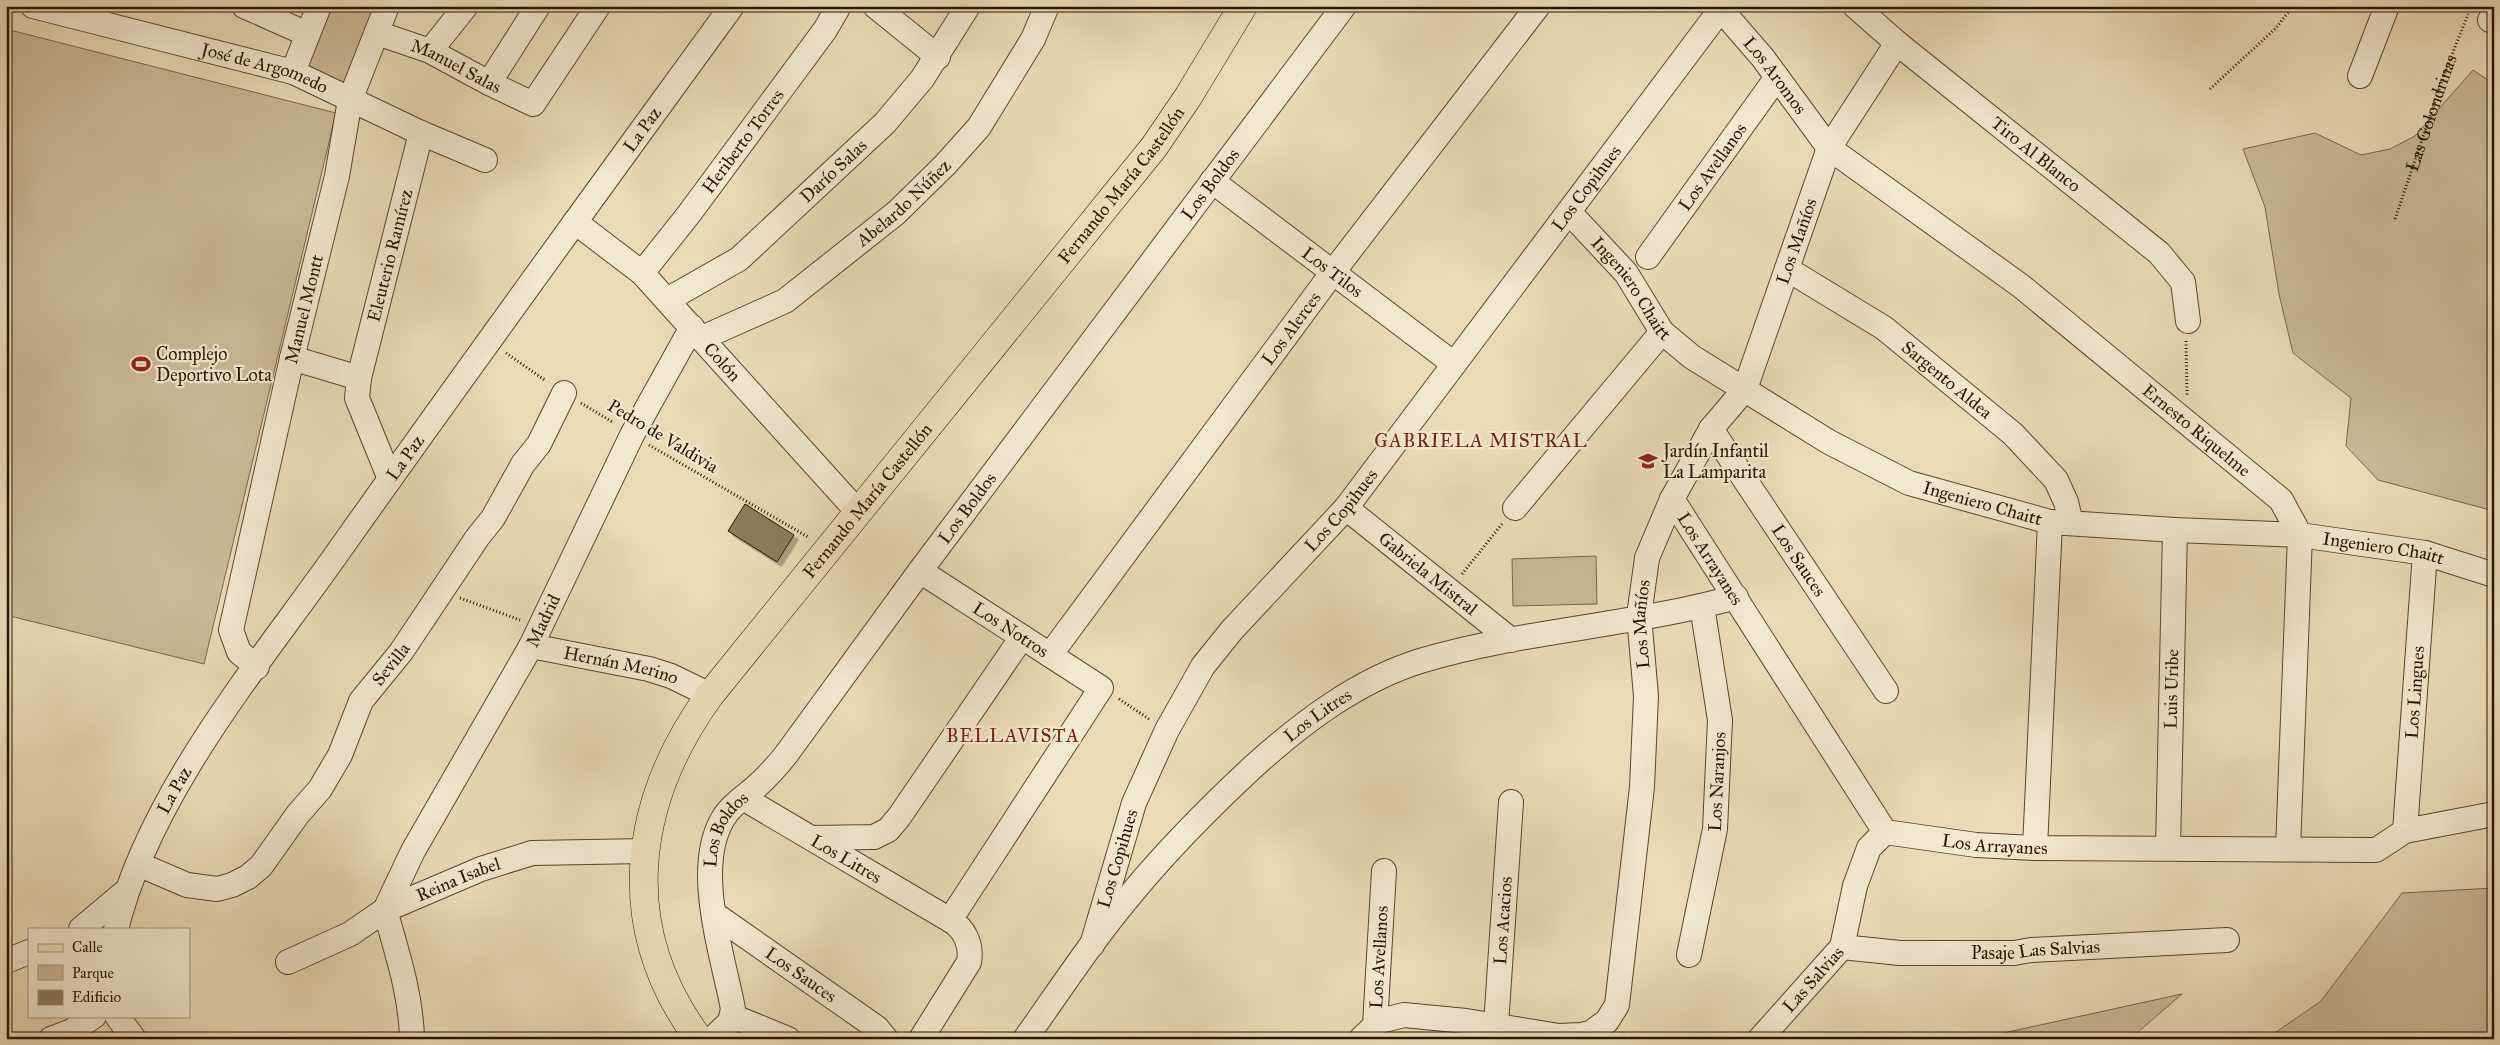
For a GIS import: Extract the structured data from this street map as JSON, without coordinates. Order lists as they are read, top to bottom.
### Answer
{
  "streets": {
    "main road": ["Fernando María Castellón"],
    "street": [
      "Manuel Salas",
      "José de Argomedo",
      "Los Aromos",
      "La Paz",
      "Heriberto Torres",
      "Tiro Al Blanco",
      "Los Avellanos",
      "Darío Salas",
      "Los Boldos",
      "Los Copihues",
      "Abelardo Núñez",
      "Los Mañíos",
      "Eleuterio Ramírez",
      "Los Tilos",
      "Ingeniero Chaitt",
      "Manuel Montt",
      "Los Alerces",
      "Colón",
      "Sargento Aldea",
      "Ernesto Riquelme",
      "Los Arrayanes",
      "Los Sauces",
      "Gabriela Mistral",
      "Madrid",
      "Los Notros",
      "Sevilla",
      "Hernán Merino",
      "Luis Uribe",
      "Los Lingues",
      "Los Litres",
      "Los Naranjos",
      "Reina Isabel",
      "Los Acacios",
      "Pasaje Las Salvias",
      "Las Salvias"
    ],
    "path": ["Las Golondrinas", "Pedro de Valdivia"]
  },
  "crossings": [
    ["Manuel Salas", "Manuel Montt"],
    ["José de Argomedo", "Eleuterio Ramírez"],
    ["José de Argomedo", "Manuel Montt"],
    ["Los Aromos", "Los Avellanos"],
    ["Los Aromos", "Los Copihues"],
    ["Los Aromos", "Los Mañíos"],
    ["Los Aromos", "Ernesto Riquelme"],
    ["La Paz", "Eleuterio Ramírez"],
    ["La Paz", "Manuel Montt"],
    ["La Paz", "Colón"],
    ["La Paz", "Pedro de Valdivia"],
    ["La Paz", "Sevilla"],
    ["Heriberto Torres", "Colón"],
    ["Tiro Al Blanco", "Los Mañíos"],
    ["Los Avellanos", "Los Mañíos"],
    ["Darío Salas", "Colón"],
    ["Los Boldos", "Los Tilos"],
    ["Los Boldos", "Los Sauces"],
    ["Los Boldos", "Los Notros"],
    ["Los Boldos", "Los Litres"],
    ["Fernando María Castellón", "Colón"],
    ["Fernando María Castellón", "Pedro de Valdivia"],
    ["Fernando María Castellón", "Hernán Merino"],
    ["Fernando María Castellón", "Reina Isabel"],
    ["Los Copihues", "Los Tilos"],
    ["Los Copihues", "Ingeniero Chaitt"],
    ["Los Copihues", "Gabriela Mistral"],
    ["Los Copihues", "Los Litres"],
    ["Abelardo Núñez", "Colón"],
    ["Abelardo Núñez", "Madrid"],
    ["Los Mañíos", "Ingeniero Chaitt"],
    ["Los Mañíos", "Sargento Aldea"],
    ["Los Mañíos", "Ernesto Riquelme"],
    ["Los Mañíos", "Los Arrayanes"],
    ["Los Mañíos", "Los Sauces"],
    ["Los Mañíos", "Los Litres"],
    ["Los Mañíos", "Los Acacios"],
    ["Los Tilos", "Los Alerces"],
    ["Ingeniero Chaitt", "Sargento Aldea"],
    ["Ingeniero Chaitt", "Ernesto Riquelme"],
    ["Ingeniero Chaitt", "Luis Uribe"],
    ["Ingeniero Chaitt", "Los Lingues"],
    ["Los Alerces", "Los Notros"],
    ["Colón", "Madrid"],
    ["Sargento Aldea", "Los Arrayanes"],
    ["Ernesto Riquelme", "Los Arrayanes"],
    ["Pedro de Valdivia", "Madrid"],
    ["Pedro de Valdivia", "Sevilla"],
    ["Los Arrayanes", "Luis Uribe"],
    ["Los Arrayanes", "Los Lingues"],
    ["Los Arrayanes", "Los Litres"],
    ["Los Arrayanes", "Las Salvias"],
    ["Gabriela Mistral", "Los Litres"],
    ["Madrid", "Hernán Merino"],
    ["Madrid", "Reina Isabel"],
    ["Los Litres", "Los Naranjos"],
    ["Pasaje Las Salvias", "Las Salvias"]
  ],
  "districts": ["GABRIELA MISTRAL", "BELLAVISTA"],
  "places": {
    "sports": ["Complejo Deportivo Lota"],
    "school or university": ["Jardín Infantil La Lamparita"]
  },
  "legend": ["Calle", "Parque", "Edificio"]
}
